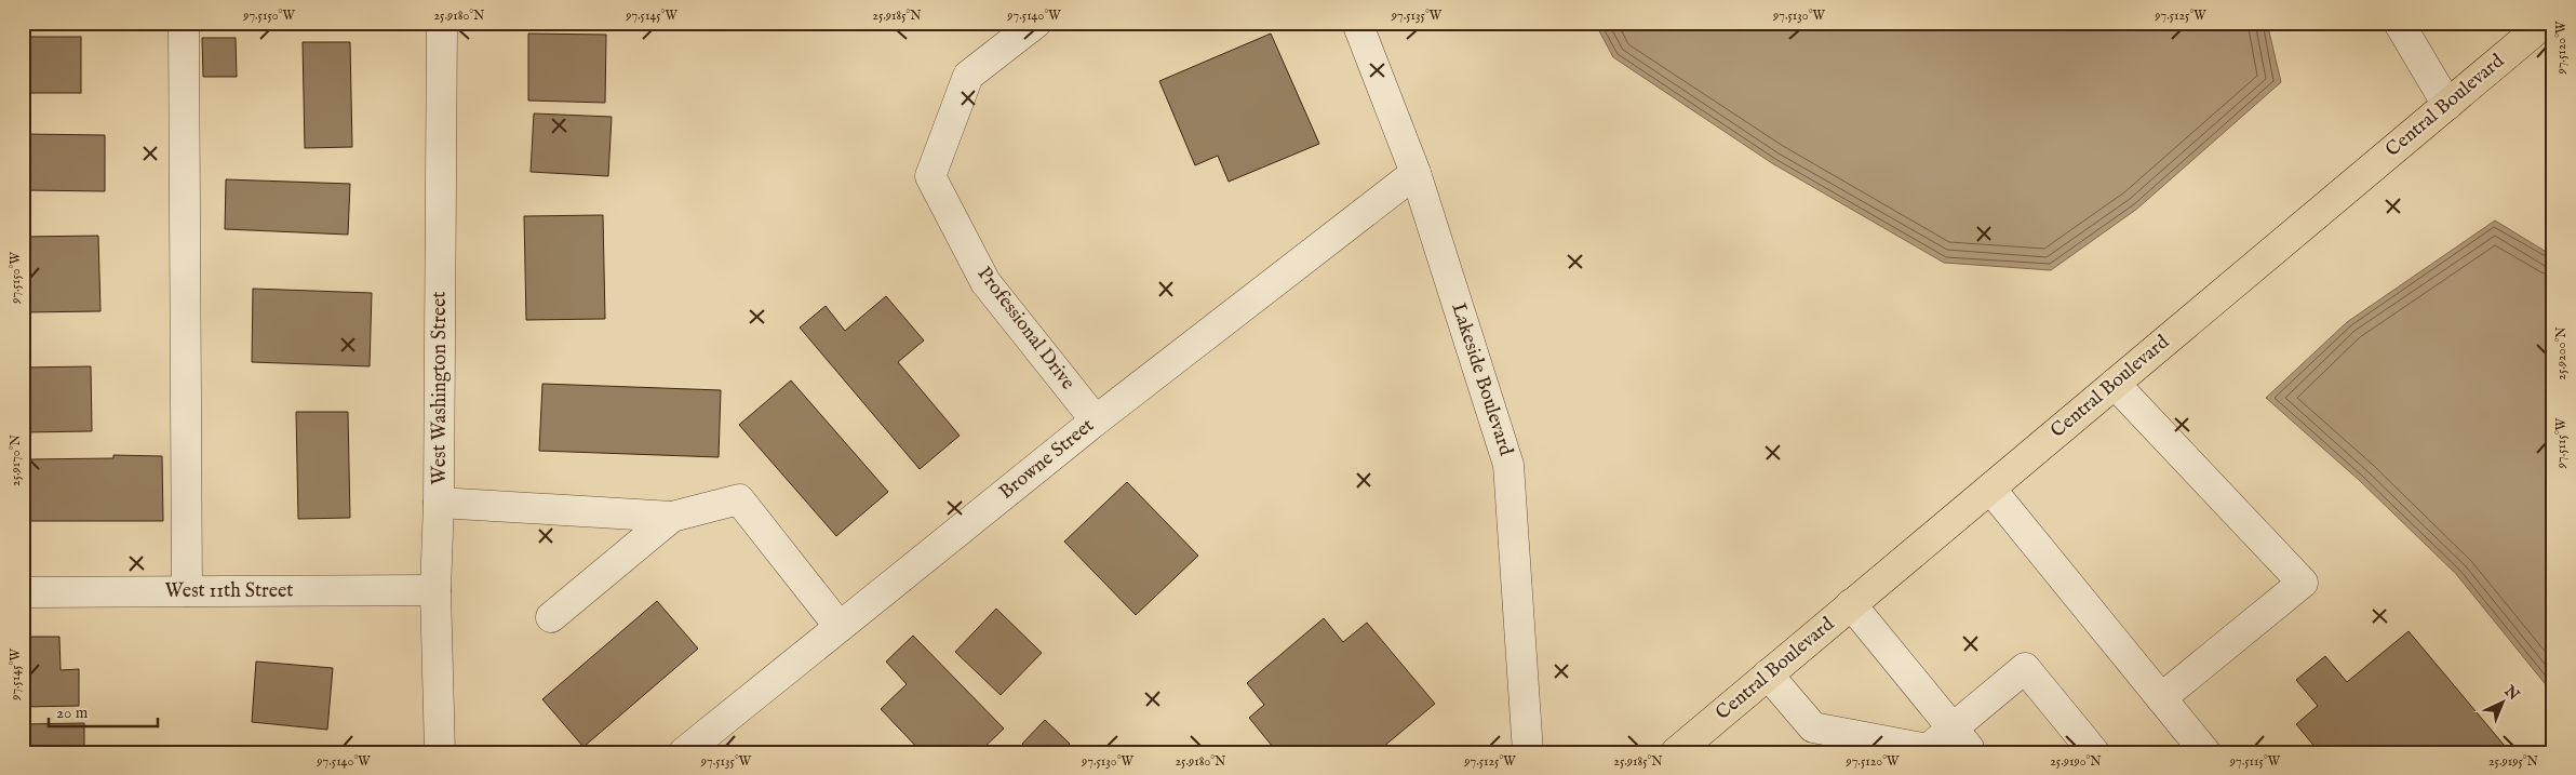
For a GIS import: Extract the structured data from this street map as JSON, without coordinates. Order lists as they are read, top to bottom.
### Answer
{
  "streets": {
    "main road": ["Central Boulevard"],
    "street": [
      "Professional Drive",
      "Lakeside Boulevard",
      "West Washington Street",
      "Browne Street",
      "West 11th Street"
    ]
  },
  "crossings": [
    ["Professional Drive", "Browne Street"],
    ["Lakeside Boulevard", "Browne Street"],
    ["West Washington Street", "West 11th Street"]
  ],
  "scale_bar": "20 m",
  "north": "top right",
  "coordinates": [
    "97.5150°W",
    "25.9180°N",
    "97.5145°W",
    "25.9185°N",
    "97.5140°W",
    "97.5135°W",
    "97.5130°W",
    "97.5125°W",
    "97.5120°W",
    "25.9200°N",
    "97.5115°W",
    "25.9170°N",
    "25.9190°N",
    "25.9195°N"
  ]
}
